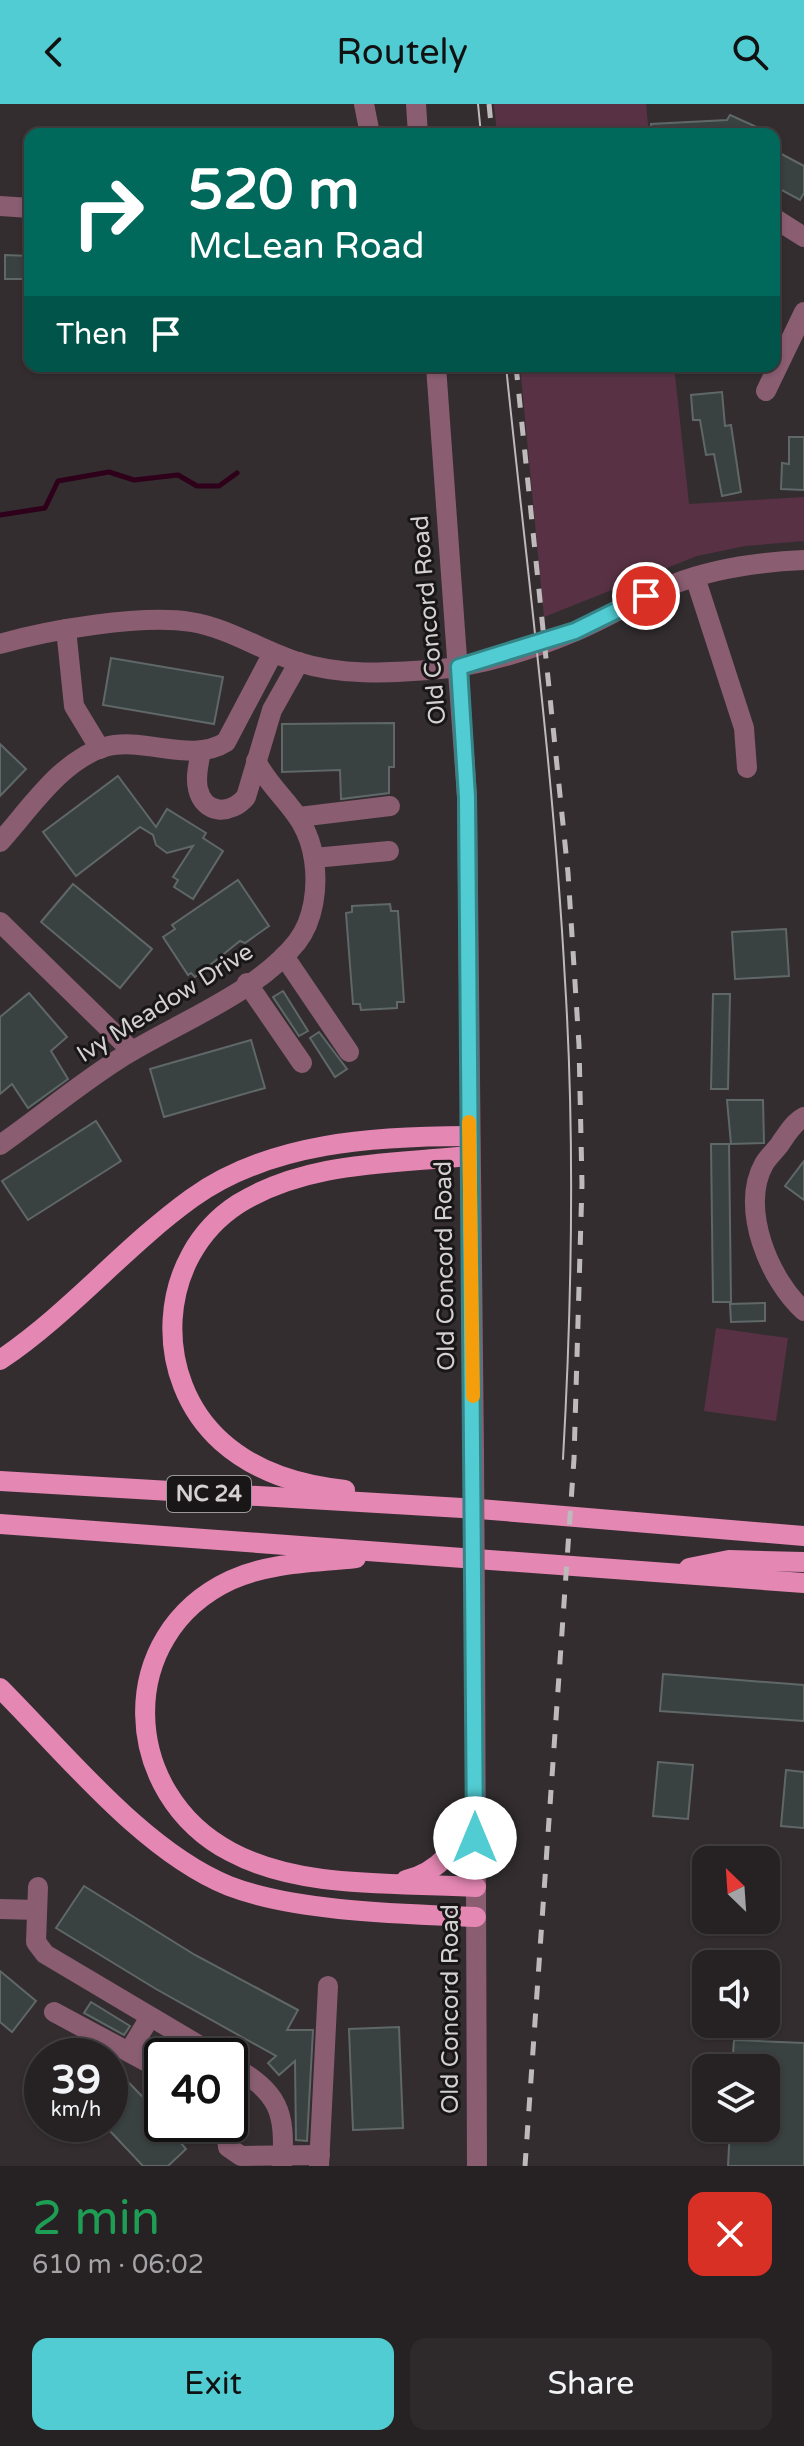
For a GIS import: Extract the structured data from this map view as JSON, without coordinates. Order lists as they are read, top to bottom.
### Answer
{
  "streets": {
    "main road": ["NC 24"],
    "street": ["Old Concord Road", "Ivy Meadow Drive"]
  },
  "north": "top left",
  "page": {
    "header": "Routely",
    "turn": ["520 m", "McLean Road"],
    "then": "Then",
    "speed": "39 km/h",
    "limit": "40",
    "heading": ["2 min", "610 m · 06:02"],
    "buttons": ["Exit", "Share"]
  }
}
